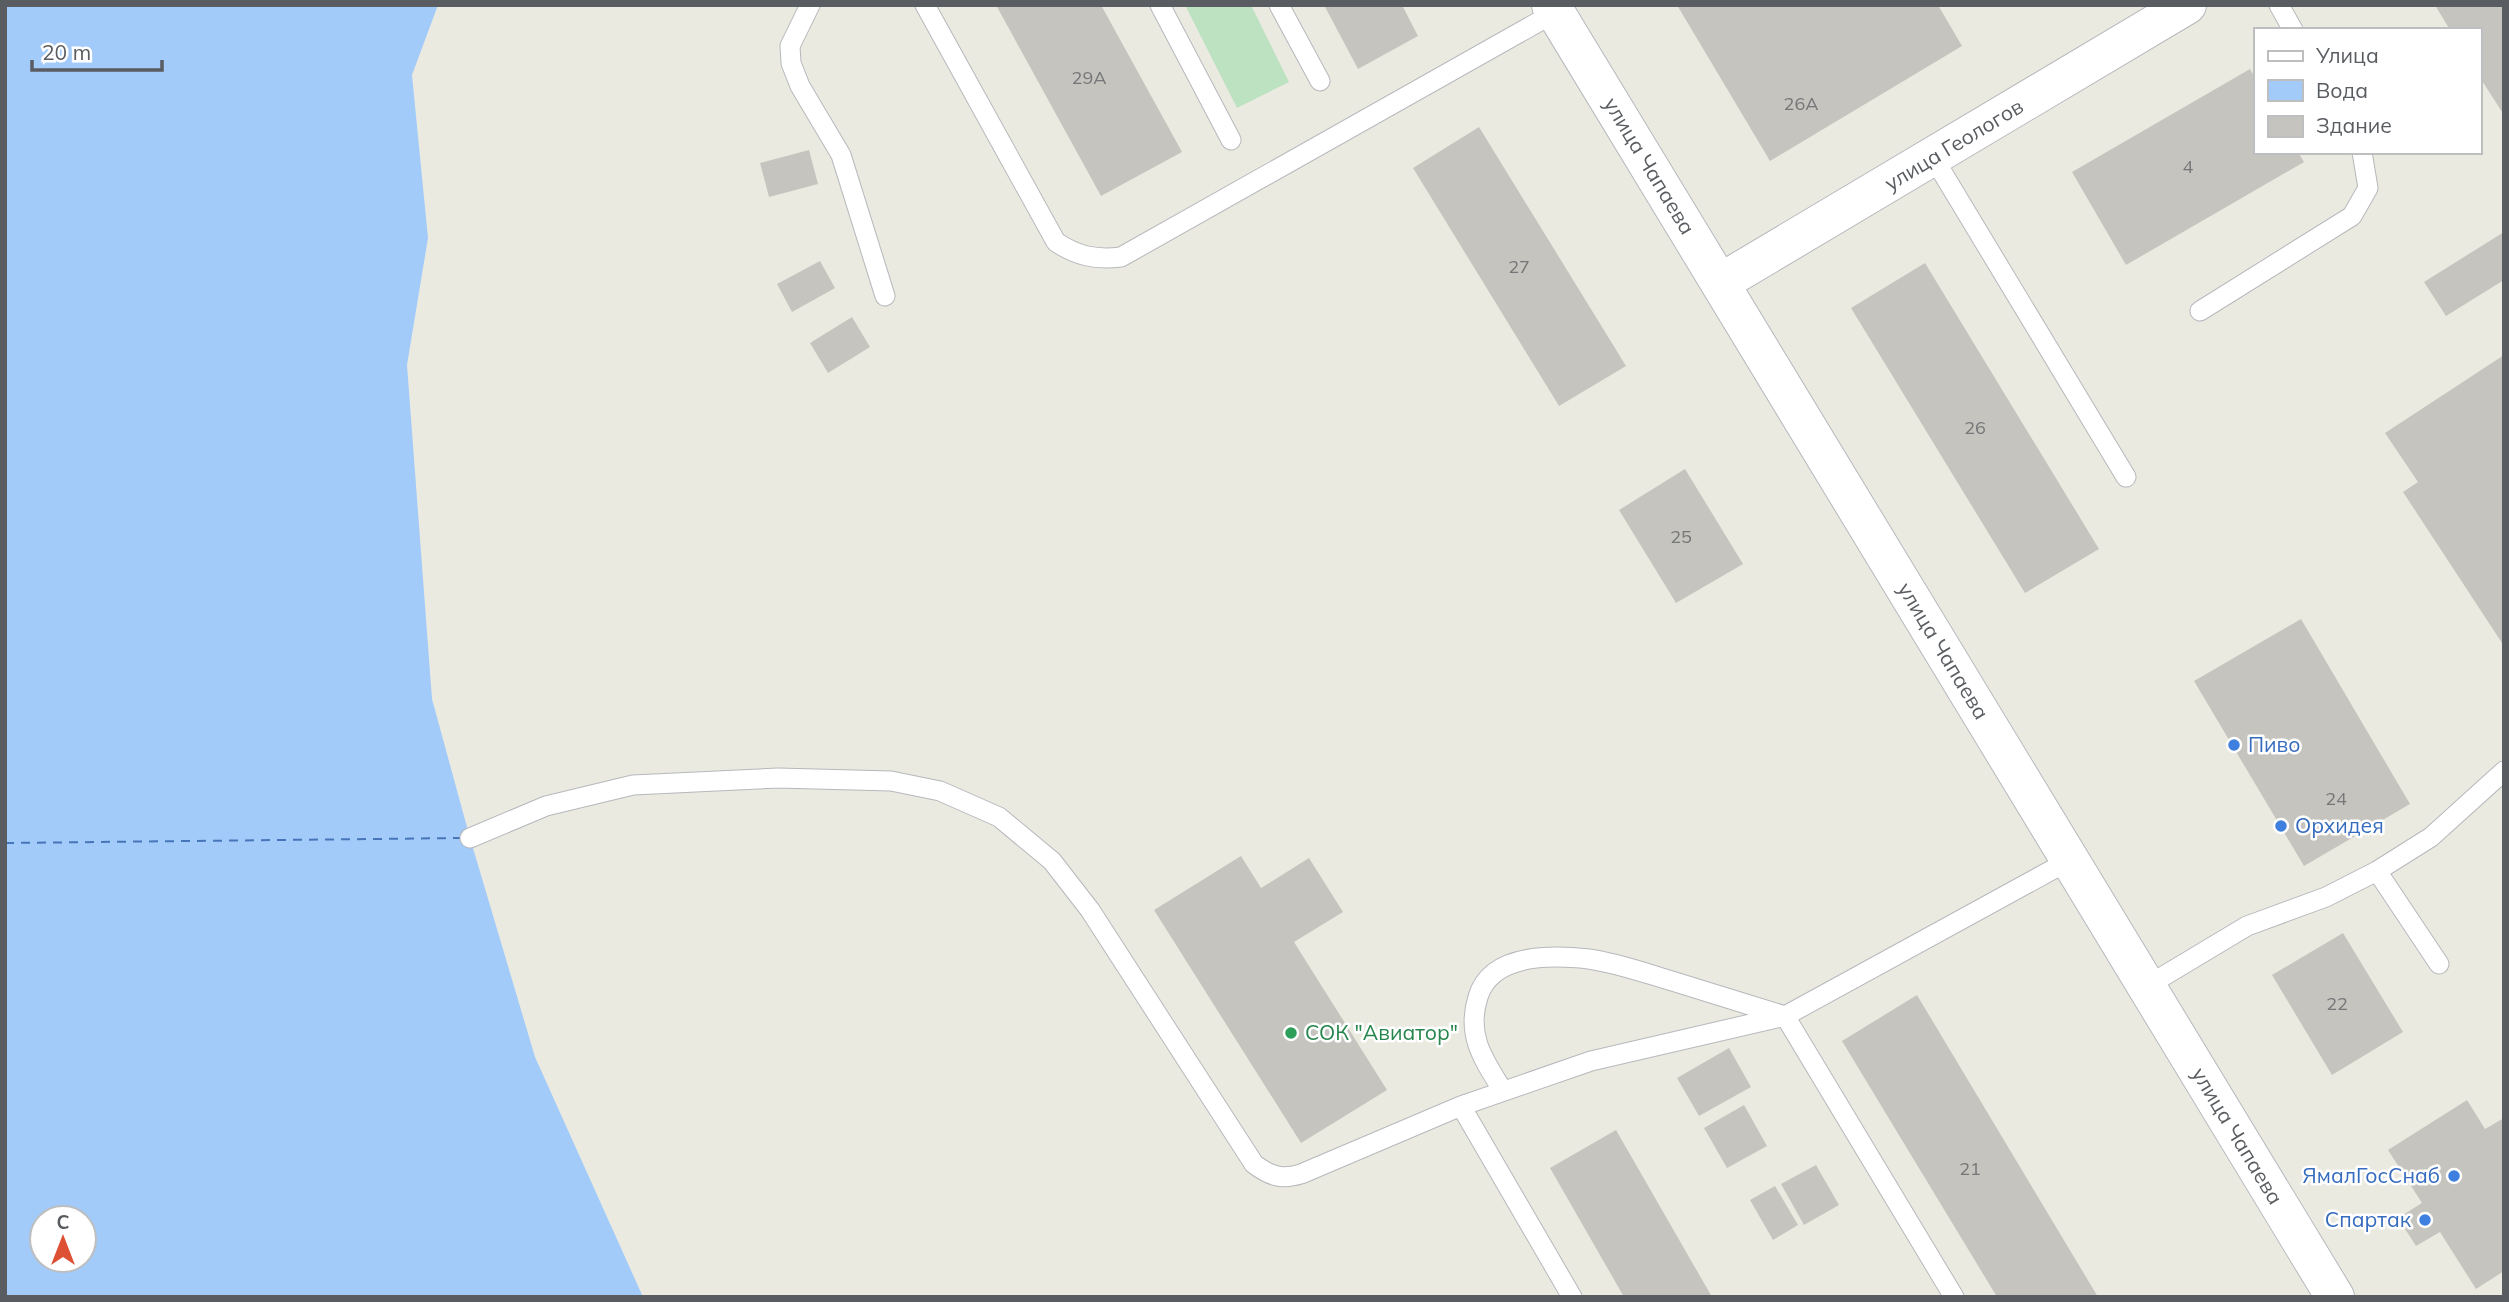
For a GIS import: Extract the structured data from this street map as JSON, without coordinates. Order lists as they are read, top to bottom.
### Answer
{
  "streets": {
    "main road": ["улица Геологов", "улица Чапаева"]
  },
  "crossings": [
    ["улица Геологов", "улица Чапаева"]
  ],
  "places": [
    "Пиво",
    "Орхидея",
    "СОК \"Авиатор\"",
    "ЯмалГосСнаб",
    "Спартак"
  ],
  "house_numbers": [
    "29А",
    "26А",
    "4",
    "27",
    "26",
    "25",
    "24",
    "22",
    "21"
  ],
  "legend": ["Улица", "Вода", "Здание"],
  "scale_bar": "20 m",
  "north": "top"
}
